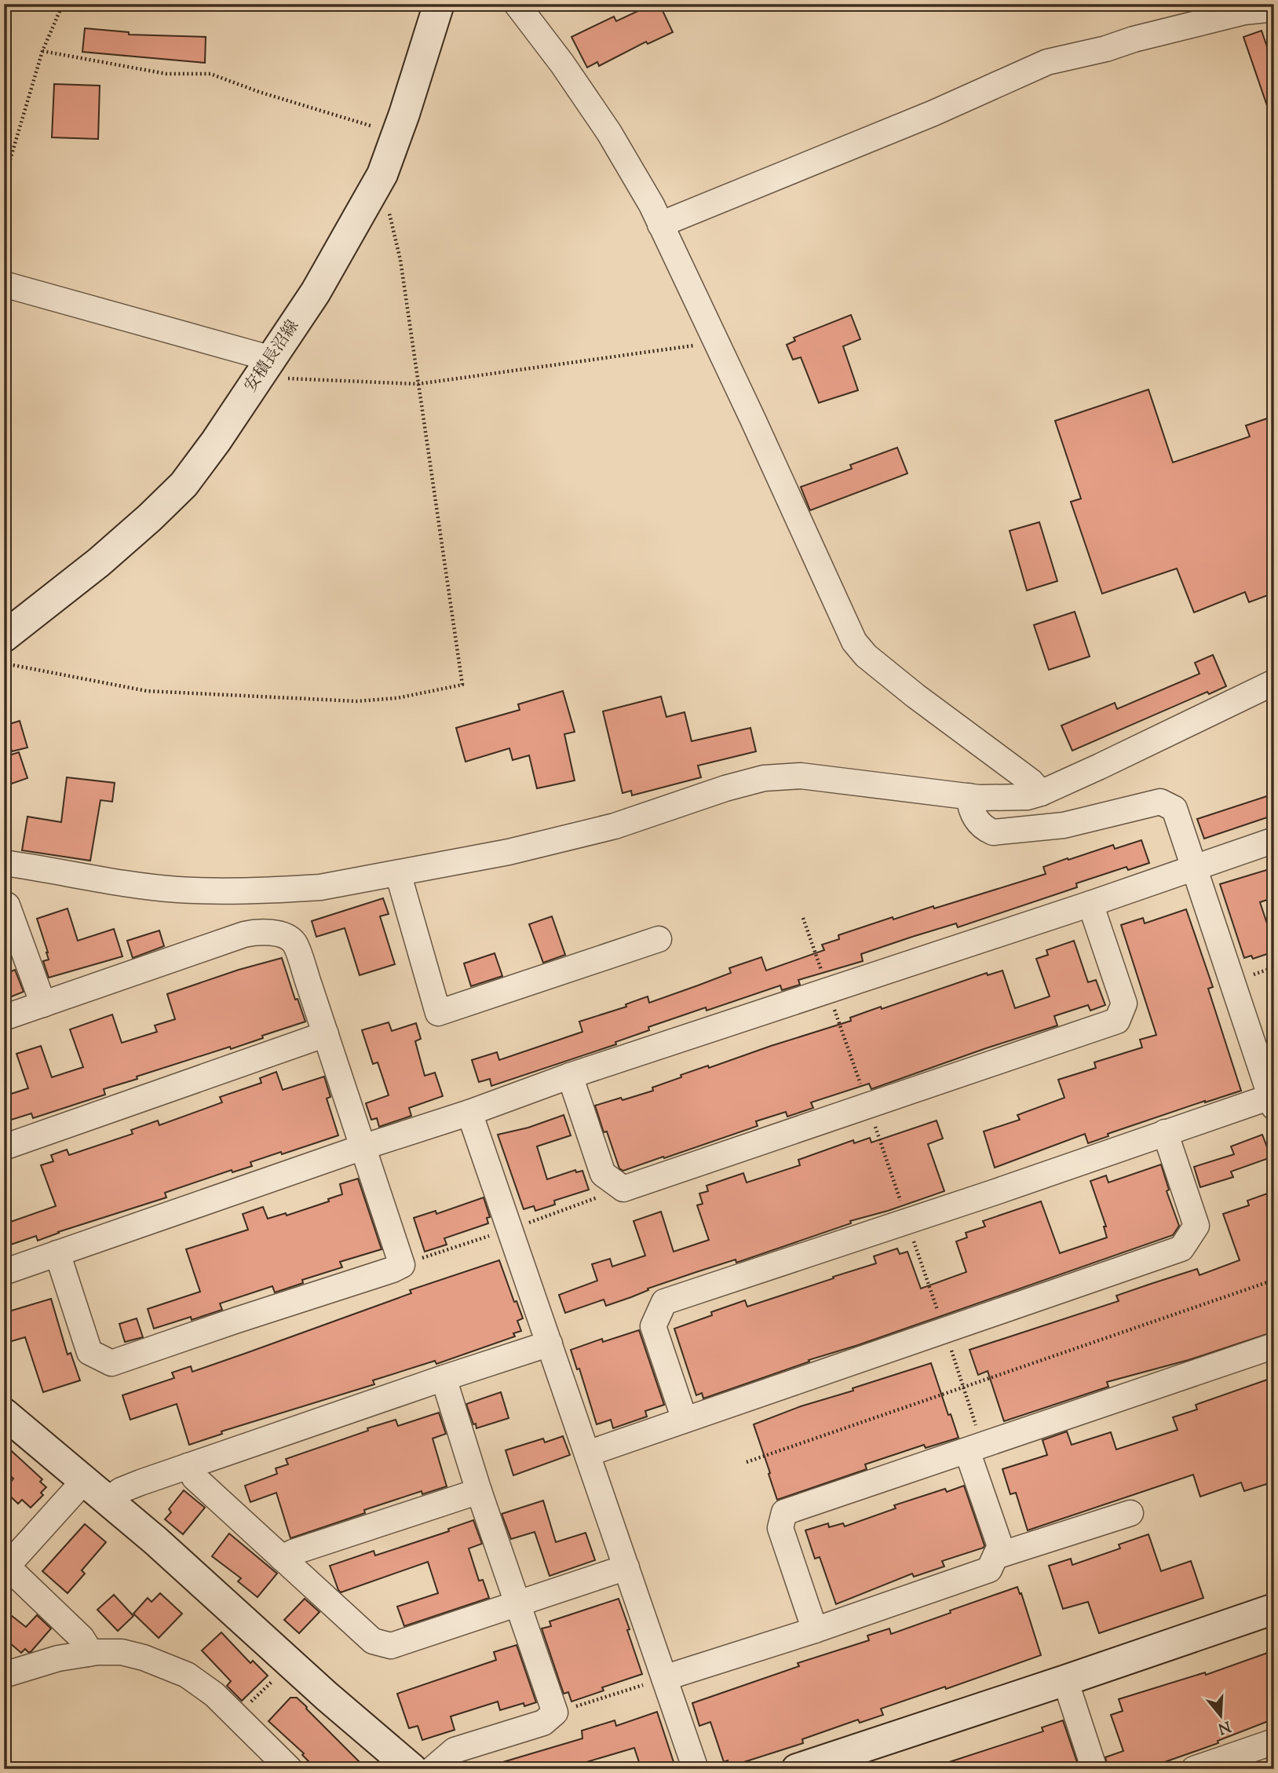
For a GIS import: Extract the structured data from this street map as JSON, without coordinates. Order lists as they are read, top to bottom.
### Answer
{
  "streets": {
    "street": ["安積長沼線"]
  },
  "north": "bottom"
}
